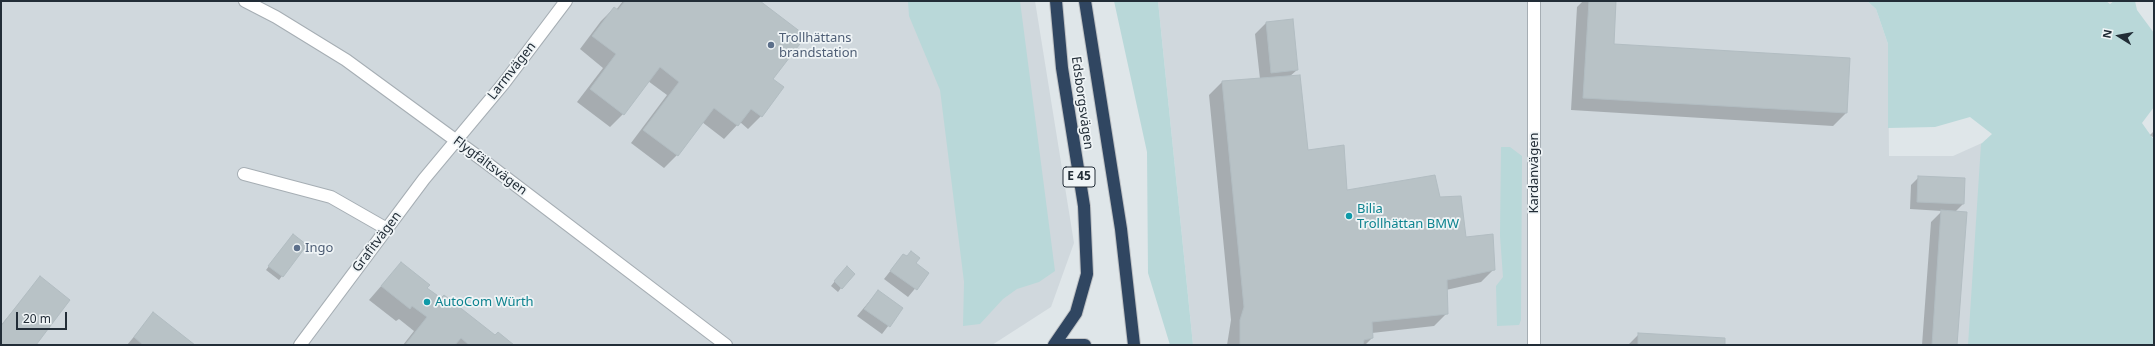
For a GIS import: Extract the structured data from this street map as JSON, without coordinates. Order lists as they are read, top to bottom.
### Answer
{
  "streets": {
    "highway": ["Edsborgsvägen", "E 45"],
    "street": [
      "Larmvägen",
      "Flygfältsvägen",
      "Kardanvägen",
      "Grafitvägen"
    ]
  },
  "crossings": [
    ["Larmvägen", "Flygfältsvägen"],
    ["Larmvägen", "Grafitvägen"],
    ["Flygfältsvägen", "Grafitvägen"]
  ],
  "places": [
    "Trollhättans brandstation",
    "Bilia Trollhättan BMW",
    "Ingo",
    "AutoCom Würth"
  ],
  "scale_bar": "20 m",
  "north": "left"
}
